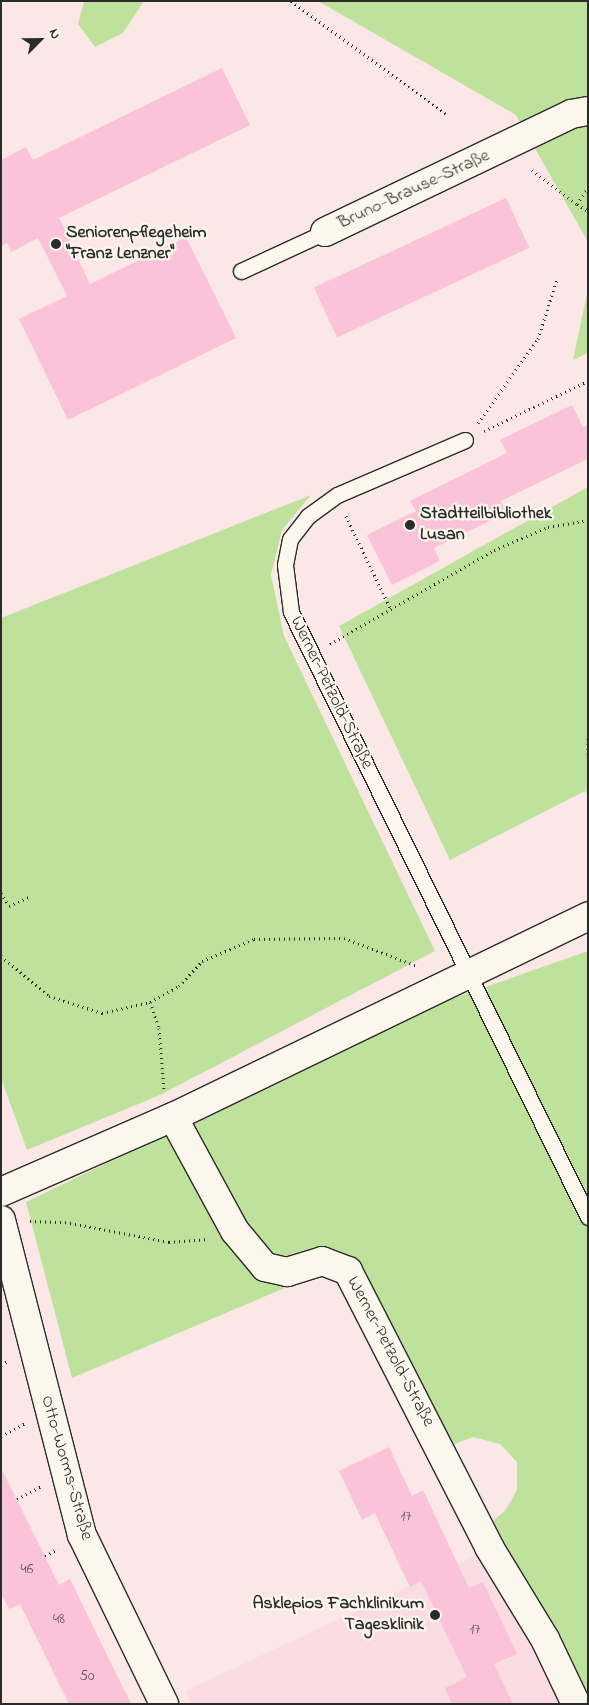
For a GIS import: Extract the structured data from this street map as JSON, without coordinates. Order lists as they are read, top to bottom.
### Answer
{
  "streets": {
    "street": ["Bruno-Brause-Straße", "Werner-Petzold-Straße", "Otto-Worms-Straße"]
  },
  "places": ["Seniorenpflegeheim \"Franz Lenzner\"", "Stadtteilbibliothek Lusan", "Asklepios Fachklinikum Tagesklinik"],
  "house_numbers": [
    "17",
    "46",
    "48",
    "17",
    "50"
  ],
  "north": "top right"
}
